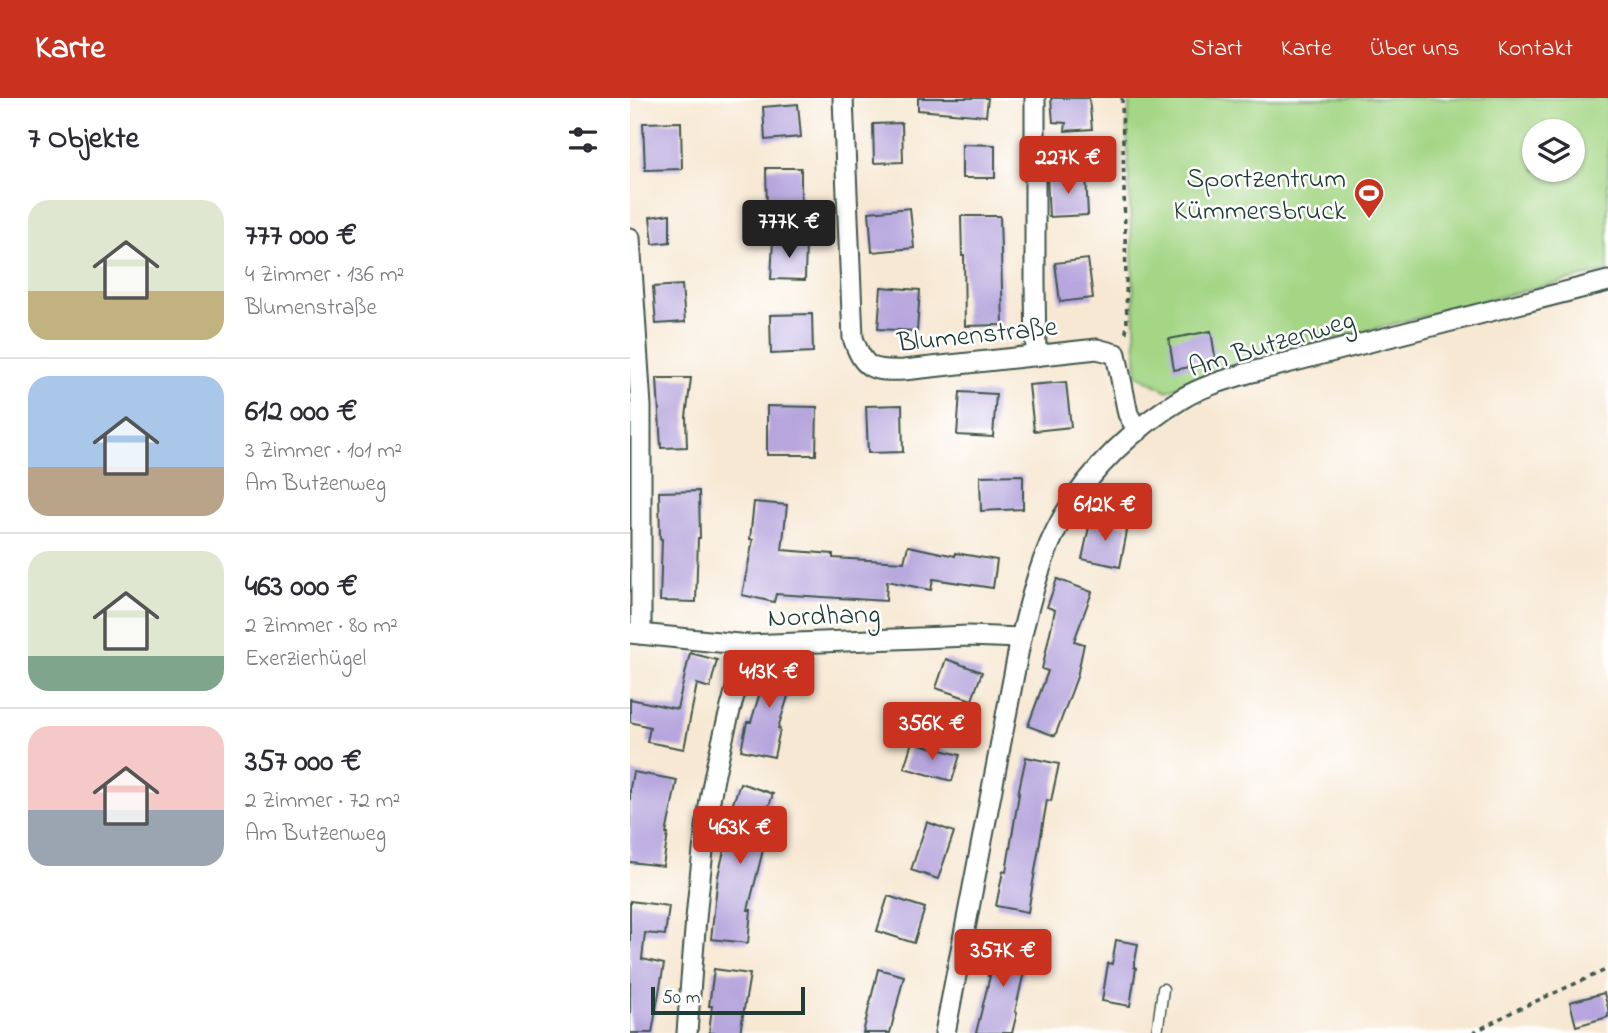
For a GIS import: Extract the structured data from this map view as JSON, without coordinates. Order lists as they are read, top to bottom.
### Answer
{
  "streets": {
    "street": ["Blumenstraße", "Am Butzenweg", "Nordhang"]
  },
  "crossings": [
    ["Am Butzenweg", "Nordhang"]
  ],
  "places": {
    "sports": ["Sportzentrum Kümmersbruck"]
  },
  "scale_bar": "50 m",
  "page": {
    "header": "Karte",
    "nav": [
      "Start",
      "Karte",
      "Über uns",
      "Kontakt"
    ],
    "heading": "7 Objekte",
    "price": [
      "227K €",
      "777K €",
      "612K €",
      "413K €",
      "356K €",
      "463K €",
      "357K €"
    ],
    "list": [
      {
        "name": "777 000 €",
        "note": "4 Zimmer · 136 m² · Blumenstraße"
      },
      {
        "name": "612 000 €",
        "note": "3 Zimmer · 101 m² · Am Butzenweg"
      },
      {
        "name": "463 000 €",
        "note": "2 Zimmer · 80 m² · Exerzierhügel"
      },
      {
        "name": "357 000 €",
        "note": "2 Zimmer · 72 m² · Am Butzenweg"
      }
    ],
    "scale": "50 m"
  }
}
